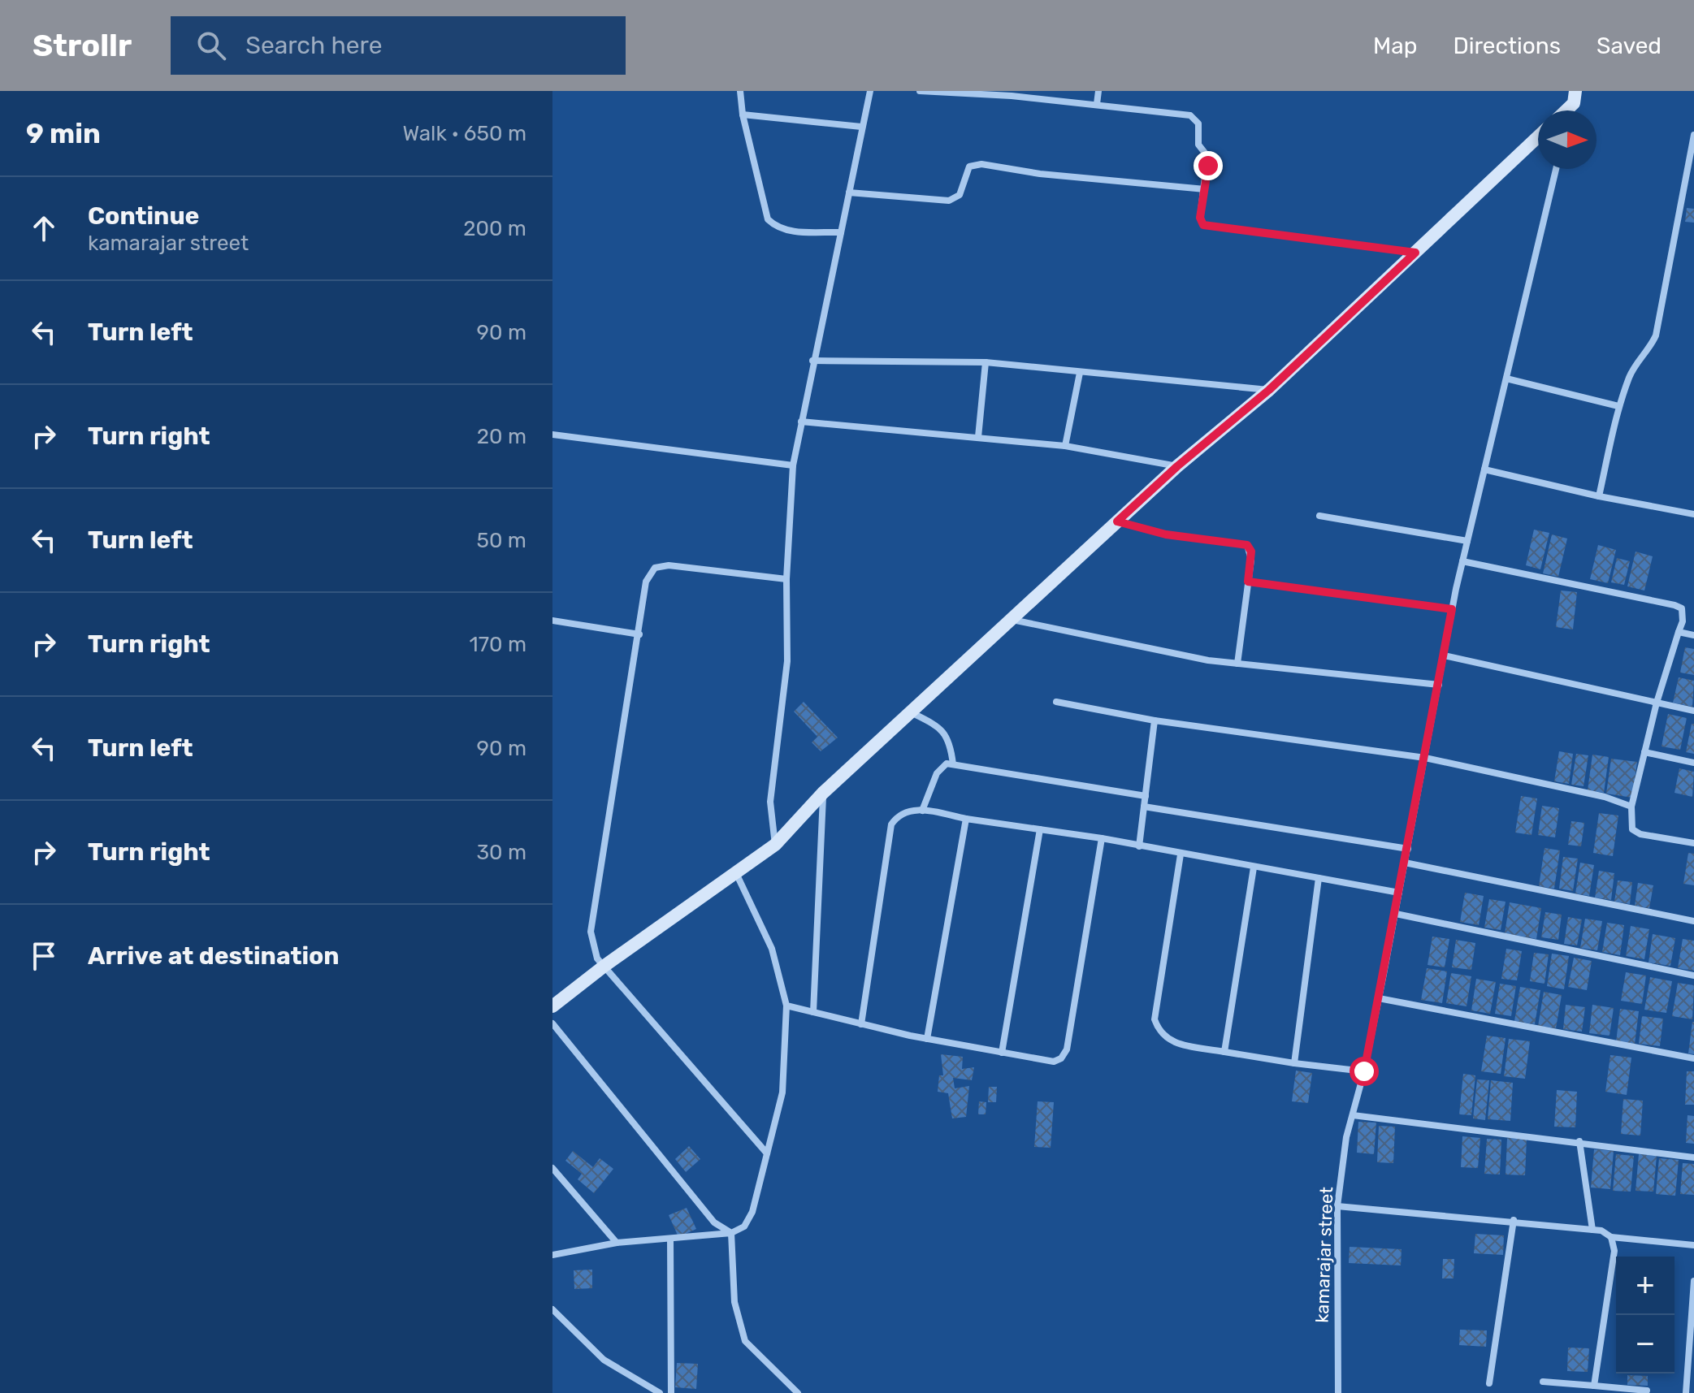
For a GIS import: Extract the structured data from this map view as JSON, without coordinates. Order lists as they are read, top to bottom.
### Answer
{
  "streets": {
    "street": ["kamarajar street"]
  },
  "north": "right",
  "page": {
    "header": "Strollr",
    "search": "Search here",
    "nav": ["Map", "Directions", "Saved"],
    "heading": ["9 min", "Walk · 650 m"],
    "list": [
      ["Continue", "kamarajar street", "200 m"],
      ["Turn left", "90 m"],
      ["Turn right", "20 m"],
      ["Turn left", "50 m"],
      ["Turn right", "170 m"],
      ["Turn left", "90 m"],
      ["Turn right", "30 m"],
      "Arrive at destination"
    ],
    "map_buttons": ["+", "−"]
  }
}
